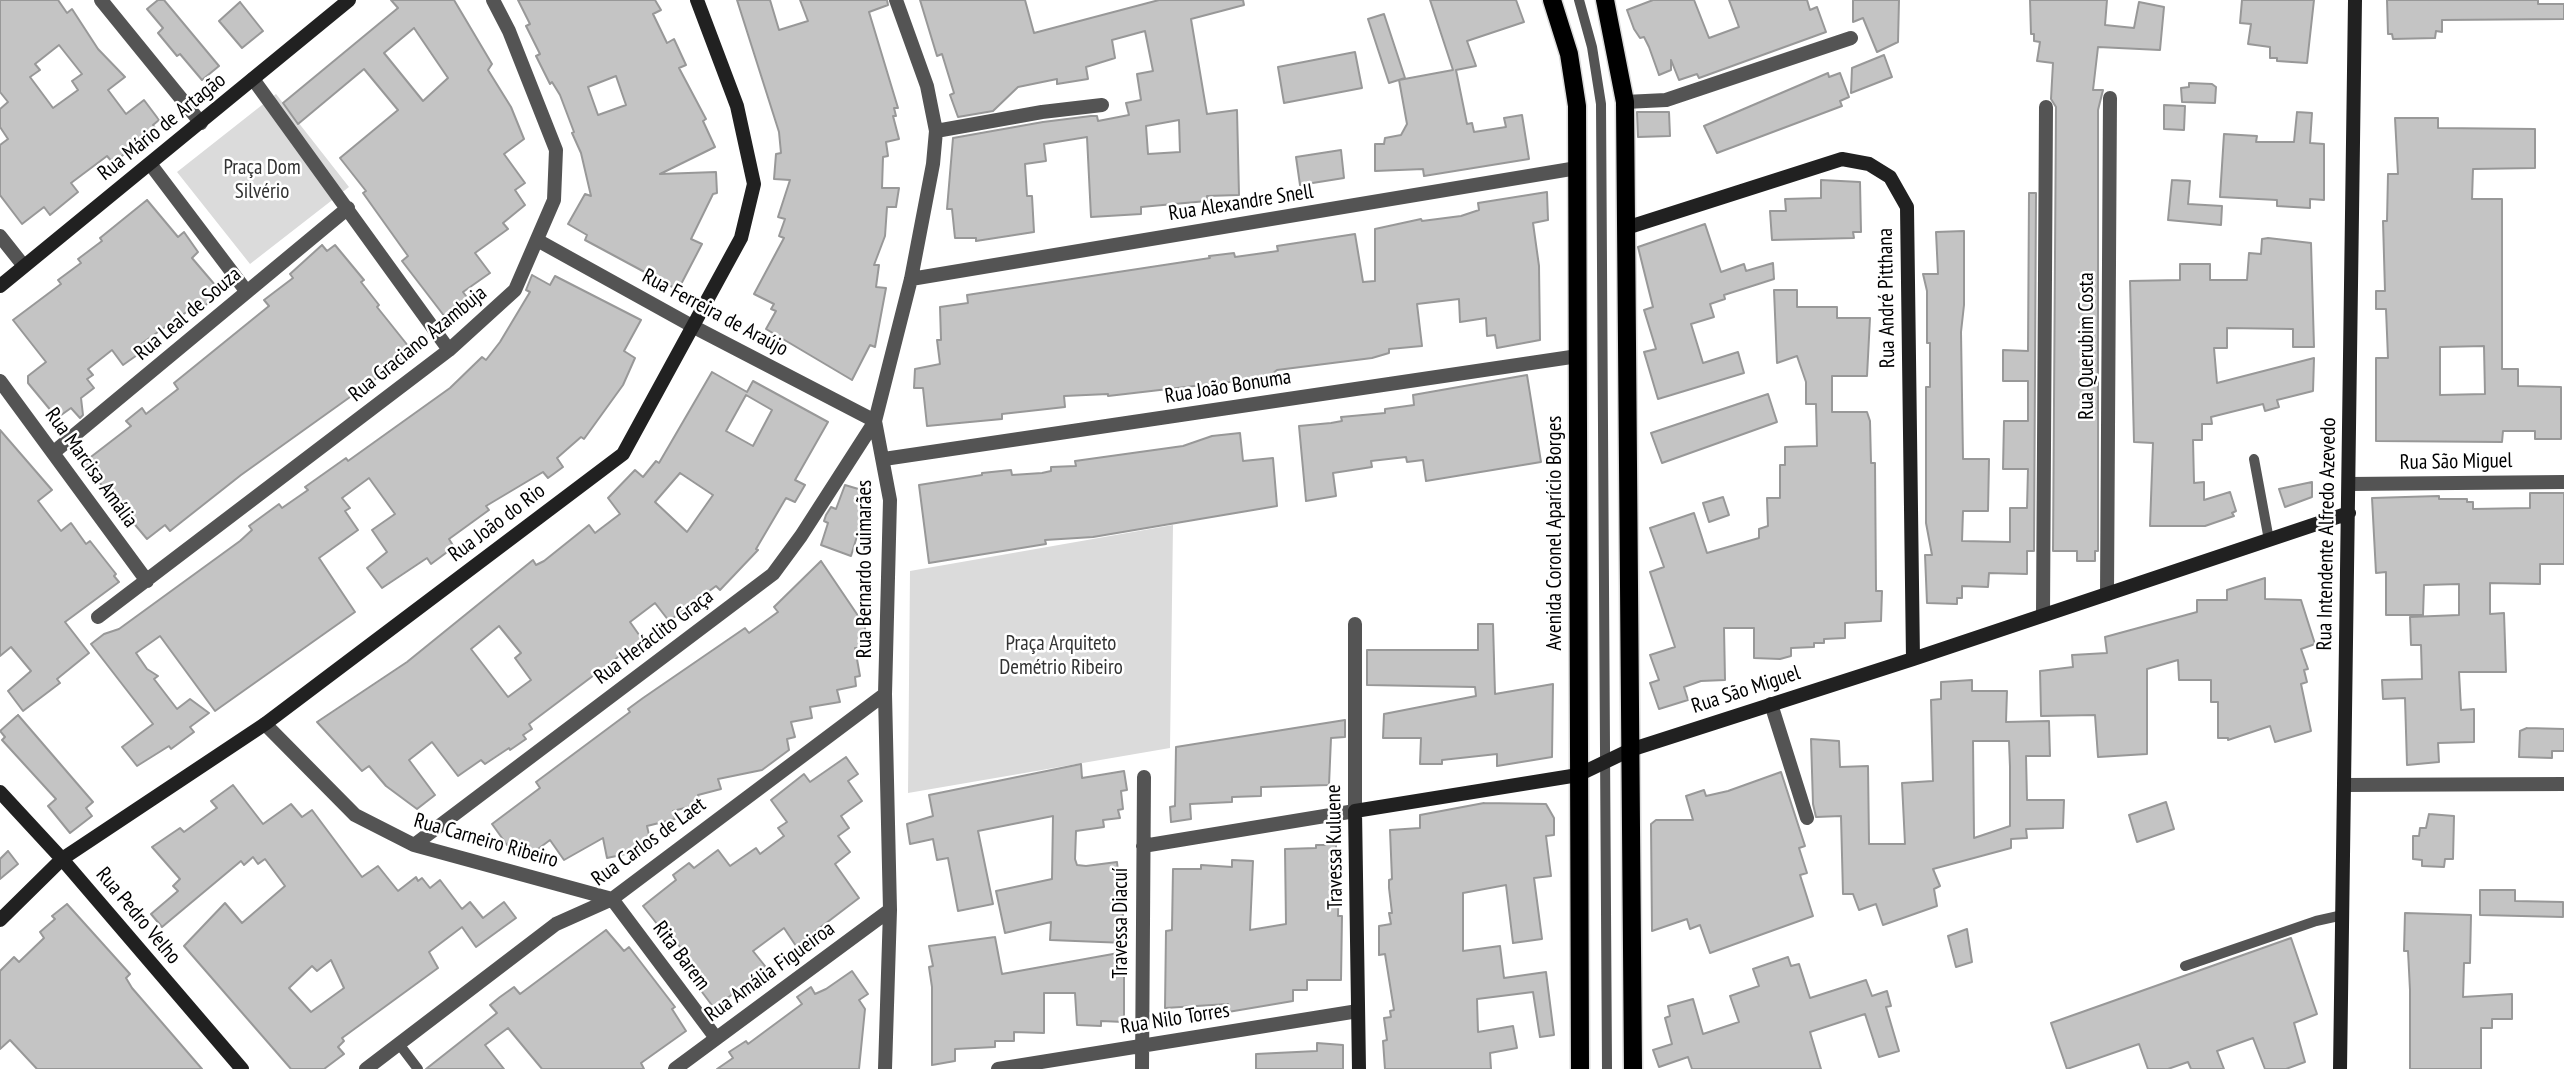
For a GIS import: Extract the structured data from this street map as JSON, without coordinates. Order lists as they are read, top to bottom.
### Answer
{
  "streets": {
    "main road": ["Avenida Coronel Aparício Borges"],
    "street": [
      "Rua Mário de Artagão",
      "Rua Alexandre Snell",
      "Rua André Pitthana",
      "Rua Ferreira de Araújo",
      "Rua Leal de Souza",
      "Rua Graciano Azambuja",
      "Rua Querubim Costa",
      "Rua João Bonuma",
      "Rua São Miguel",
      "Rua Marcisa Amália",
      "Rua João do Rio",
      "Rua Intendente Alfredo Azevedo",
      "Rua Bernardo Guimarães",
      "Rua Heráclito Graça",
      "Rua Carneiro Ribeiro",
      "Rua Carlos de Laet",
      "Travessa Kuluene",
      "Rua Pedro Velho",
      "Travessa Diacuí",
      "Rita Barem",
      "Rua Amália Figueiroa",
      "Rua Nilo Torres"
    ]
  },
  "crossings": [
    ["Rua Alexandre Snell", "Avenida Coronel Aparício Borges"],
    ["Rua Alexandre Snell", "Rua Bernardo Guimarães"],
    ["Rua André Pitthana", "Rua São Miguel"],
    ["Rua Ferreira de Araújo", "Rua Graciano Azambuja"],
    ["Rua Ferreira de Araújo", "Rua João do Rio"],
    ["Rua Ferreira de Araújo", "Rua Bernardo Guimarães"],
    ["Rua Ferreira de Araújo", "Rua Heráclito Graça"],
    ["Rua Leal de Souza", "Rua Marcisa Amália"],
    ["Rua Graciano Azambuja", "Rua Marcisa Amália"],
    ["Rua Querubim Costa", "Rua São Miguel"],
    ["Rua João Bonuma", "Avenida Coronel Aparício Borges"],
    ["Rua João Bonuma", "Rua Bernardo Guimarães"],
    ["Rua São Miguel", "Avenida Coronel Aparício Borges"],
    ["Rua São Miguel", "Rua Intendente Alfredo Azevedo"],
    ["Rua São Miguel", "Travessa Kuluene"],
    ["Rua São Miguel", "Travessa Diacuí"],
    ["Rua João do Rio", "Rua Carneiro Ribeiro"],
    ["Rua João do Rio", "Rua Pedro Velho"],
    ["Rua Bernardo Guimarães", "Rua Heráclito Graça"],
    ["Rua Bernardo Guimarães", "Rua Carlos de Laet"],
    ["Rua Bernardo Guimarães", "Rua Amália Figueiroa"],
    ["Rua Heráclito Graça", "Rua Carneiro Ribeiro"],
    ["Rua Carneiro Ribeiro", "Rua Carlos de Laet"],
    ["Rua Carneiro Ribeiro", "Rita Barem"],
    ["Rua Carlos de Laet", "Rita Barem"],
    ["Travessa Kuluene", "Rua Nilo Torres"],
    ["Travessa Diacuí", "Rua Nilo Torres"],
    ["Rita Barem", "Rua Amália Figueiroa"]
  ],
  "parks": ["Praça Dom Silvério", "Praça Arquiteto Demétrio Ribeiro"]
}
